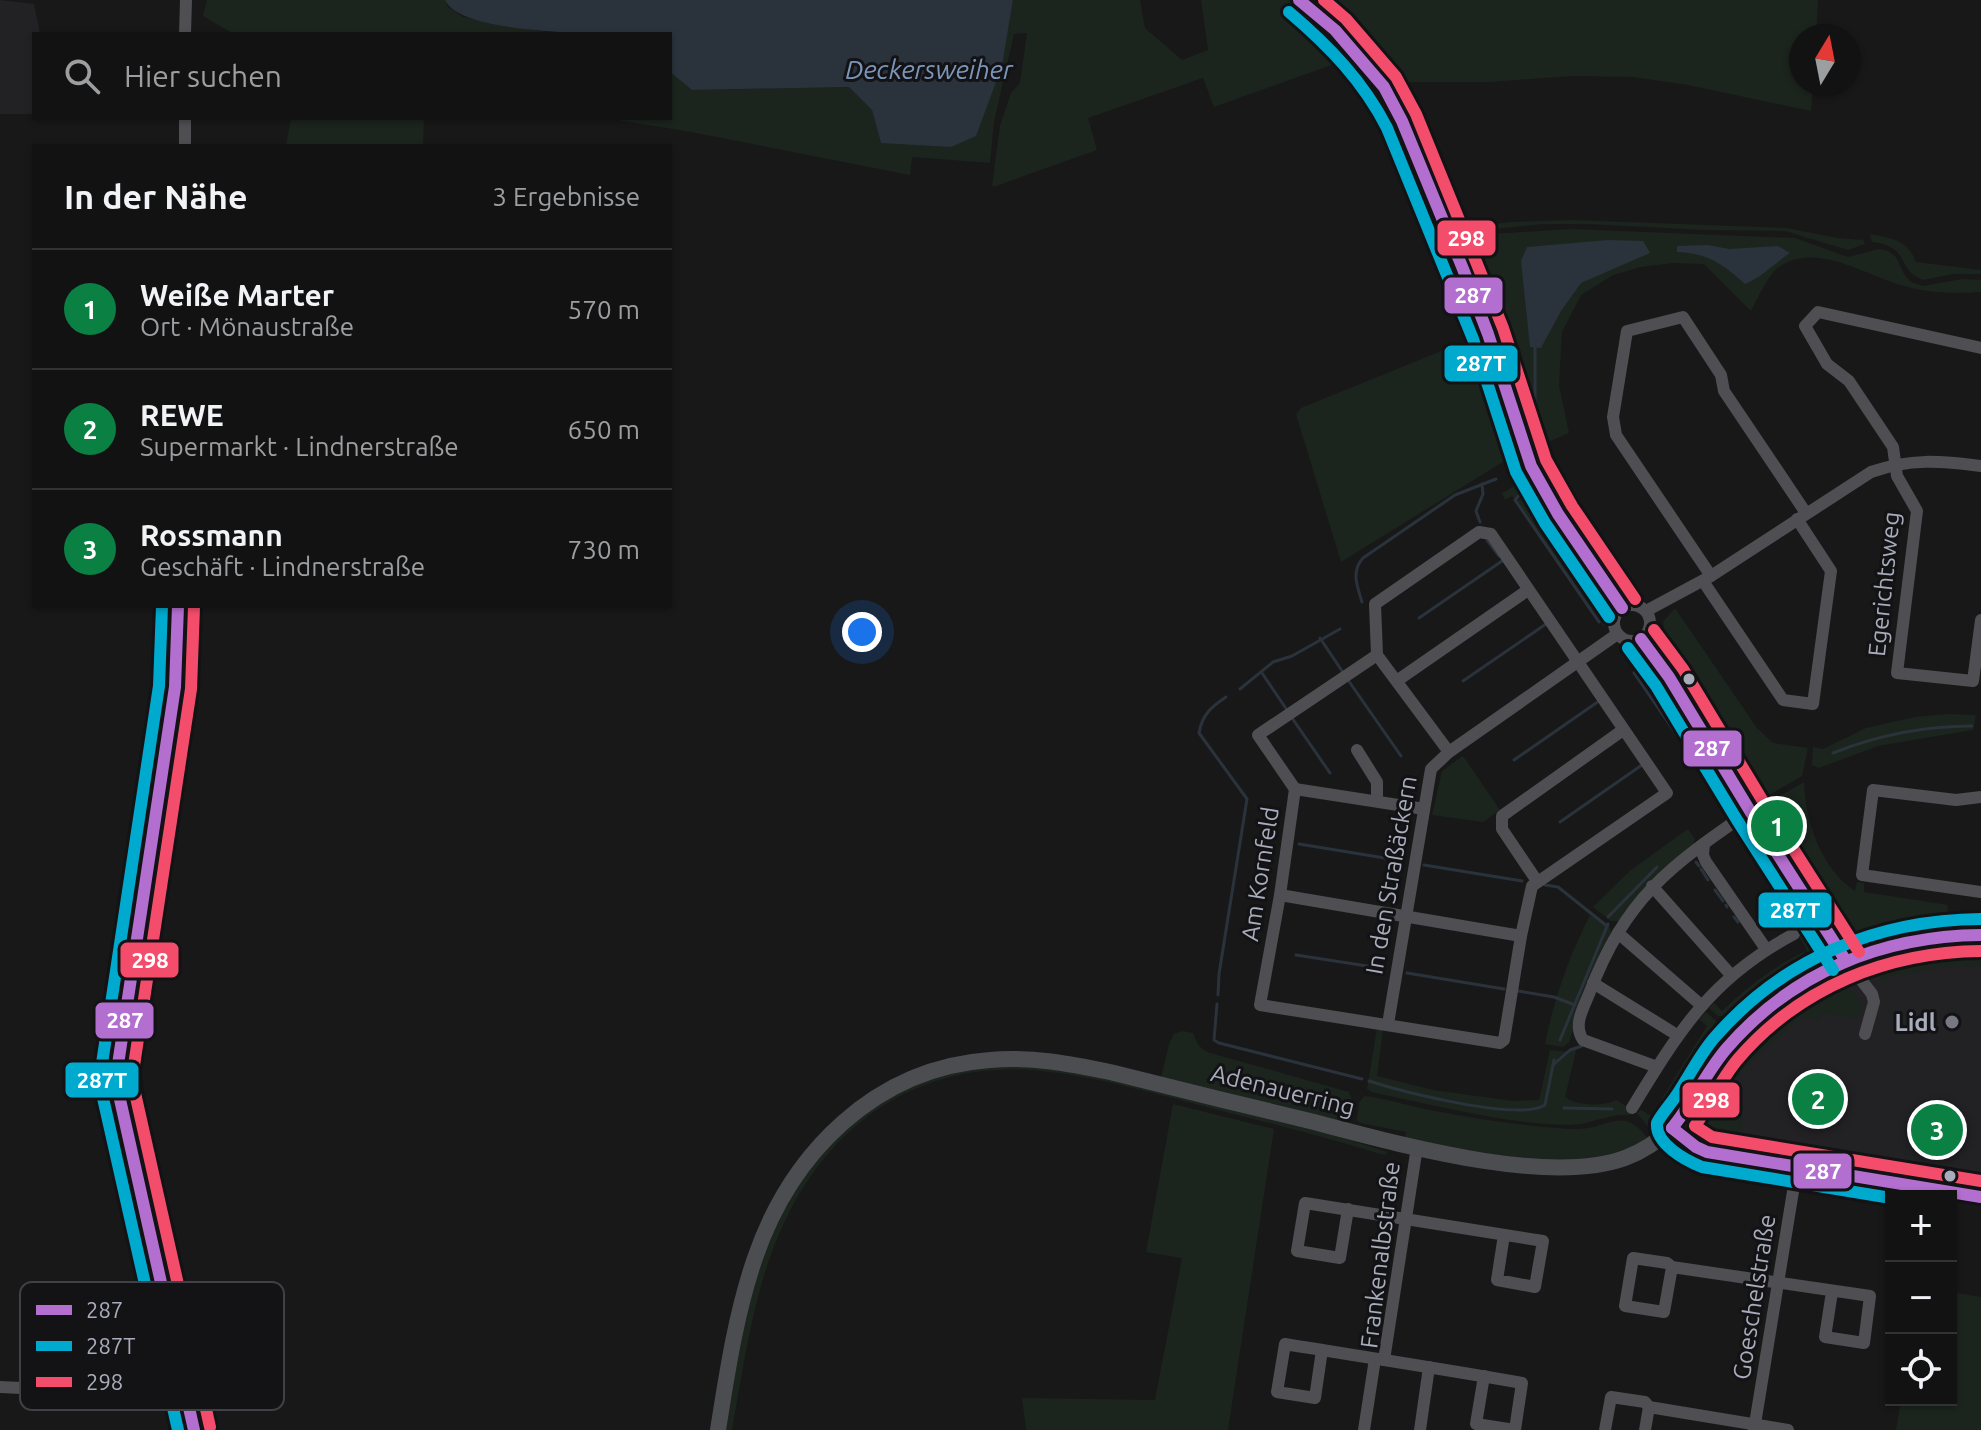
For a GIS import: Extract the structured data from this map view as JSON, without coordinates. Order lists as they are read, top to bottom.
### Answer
{
  "streets": {
    "main road": ["Adenauerring"],
    "street": [
      "Egerichtsweg",
      "Am Kornfeld",
      "In den Straßäckern",
      "Frankenalbstraße",
      "Goeschelstraße"
    ]
  },
  "crossings": [
    ["Am Kornfeld", "In den Straßäckern"],
    ["Adenauerring", "Frankenalbstraße"]
  ],
  "water": ["Deckersweiher"],
  "places": ["Lidl"],
  "lines": ["transit line 287", "transit line 298", "transit line 287T"],
  "legend": ["287", "287T", "298"],
  "north": "top",
  "page": {
    "search": "Hier suchen",
    "heading": ["In der Nähe", "3 Ergebnisse"],
    "list": [
      {
        "mark": "1",
        "name": "Weiße Marter",
        "note": "Ort · Mönaustraße",
        "value": "570 m"
      },
      {
        "mark": "2",
        "name": "REWE",
        "note": "Supermarkt · Lindnerstraße",
        "value": "650 m"
      },
      {
        "mark": "3",
        "name": "Rossmann",
        "note": "Geschäft · Lindnerstraße",
        "value": "730 m"
      }
    ],
    "pins": ["1", "2", "3"],
    "map_buttons": ["+", "−"]
  }
}
